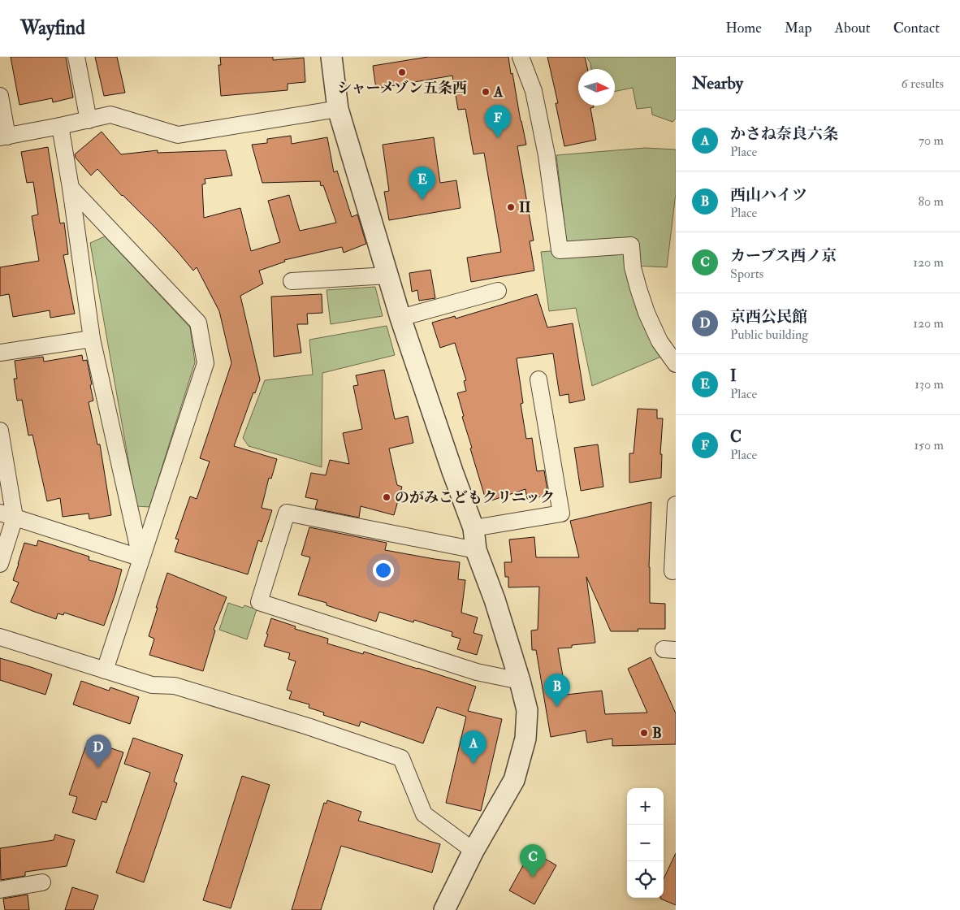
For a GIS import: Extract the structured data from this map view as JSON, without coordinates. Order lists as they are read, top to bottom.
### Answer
{
  "places": [
    "シャーメゾン五条西",
    "A",
    "II",
    "のがみこどもクリニック",
    "B"
  ],
  "north": "right",
  "page": {
    "header": "Wayfind",
    "nav": [
      "Home",
      "Map",
      "About",
      "Contact"
    ],
    "heading": ["Nearby", "6 results"],
    "pins": [
      "F",
      "E",
      "B",
      "A",
      "D",
      "C"
    ],
    "list": [
      {
        "mark": "A",
        "name": "かさね奈良六条",
        "note": "Place",
        "value": "70 m"
      },
      {
        "mark": "B",
        "name": "西山ハイツ",
        "note": "Place",
        "value": "80 m"
      },
      {
        "mark": "C",
        "name": "カーブス西ノ京",
        "note": "Sports",
        "value": "120 m"
      },
      {
        "mark": "D",
        "name": "京西公民館",
        "note": "Public building",
        "value": "120 m"
      },
      {
        "mark": "E",
        "name": "I",
        "note": "Place",
        "value": "130 m"
      },
      {
        "mark": "F",
        "name": "C",
        "note": "Place",
        "value": "150 m"
      }
    ],
    "map_buttons": ["+", "−"]
  }
}
